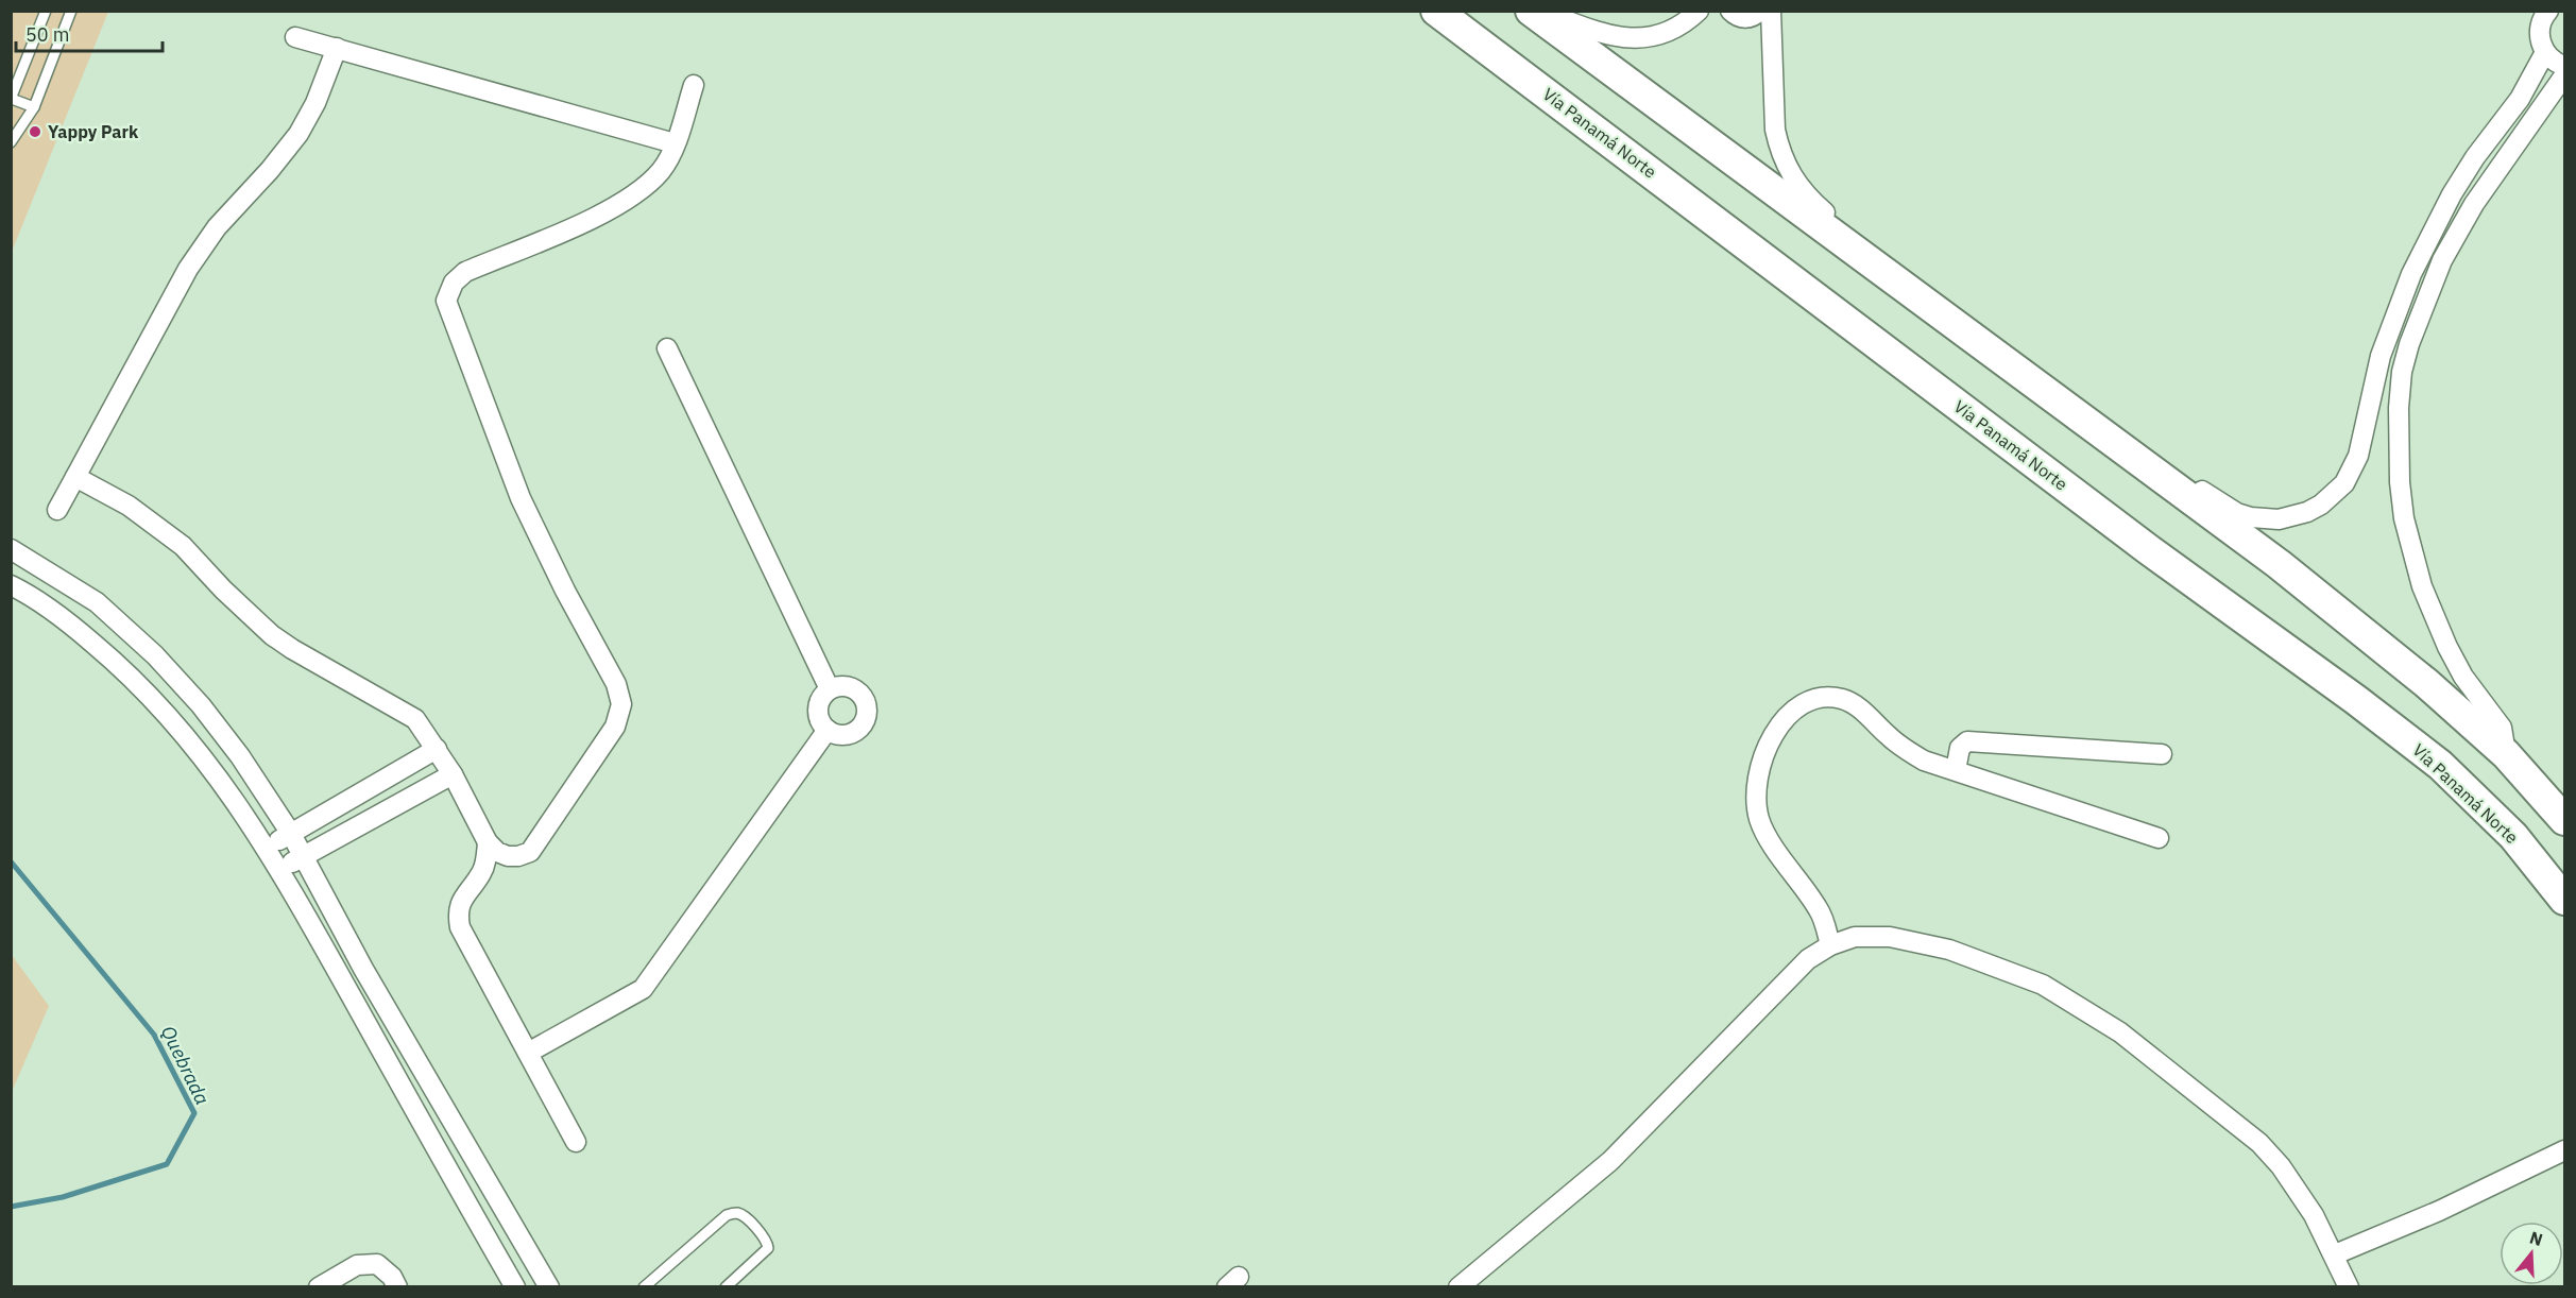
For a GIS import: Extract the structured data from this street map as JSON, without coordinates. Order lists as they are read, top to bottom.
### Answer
{
  "streets": {
    "main road": ["Vía Panamá Norte"]
  },
  "water": ["Quebrada"],
  "places": ["Yappy Park"],
  "scale_bar": "50 m",
  "north": "top"
}
